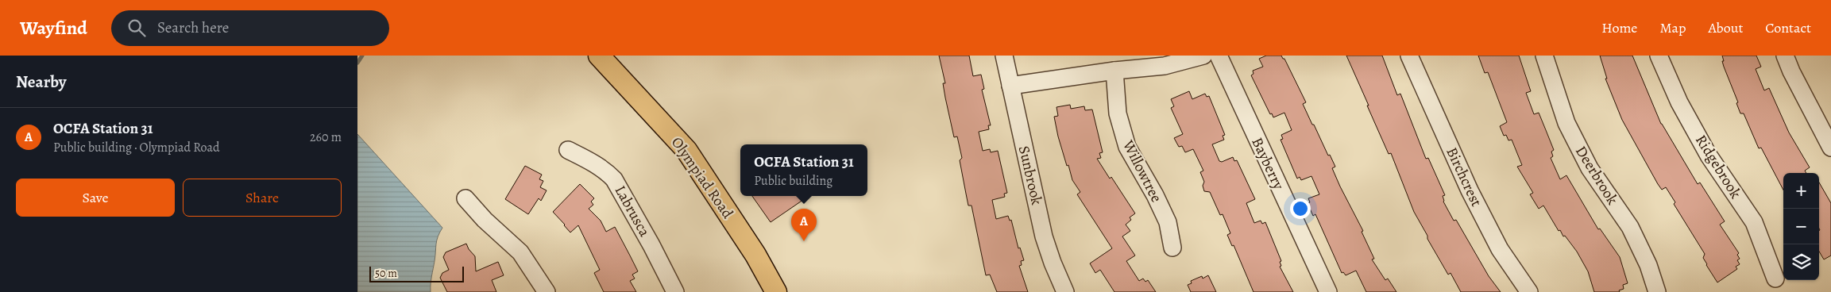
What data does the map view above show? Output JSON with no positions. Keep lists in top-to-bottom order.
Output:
{
  "streets": {
    "main road": ["Olympiad Road"],
    "street": [
      "Bayberry",
      "Ridgebrook",
      "Willowtree",
      "Sunbrook",
      "Deerbrook",
      "Birchcrest",
      "Labrusca"
    ]
  },
  "scale_bar": "50 m",
  "page": {
    "header": "Wayfind",
    "search": "Search here",
    "nav": [
      "Home",
      "Map",
      "About",
      "Contact"
    ],
    "heading": "Nearby",
    "list": [
      {
        "mark": "A",
        "name": "OCFA Station 31",
        "note": "Public building · Olympiad Road",
        "value": "260 m"
      }
    ],
    "popup": ["OCFA Station 31", "Public building"],
    "buttons": ["Save", "Share"],
    "map_buttons": ["+", "−"],
    "pins": "A",
    "scale": "50 m"
  }
}
